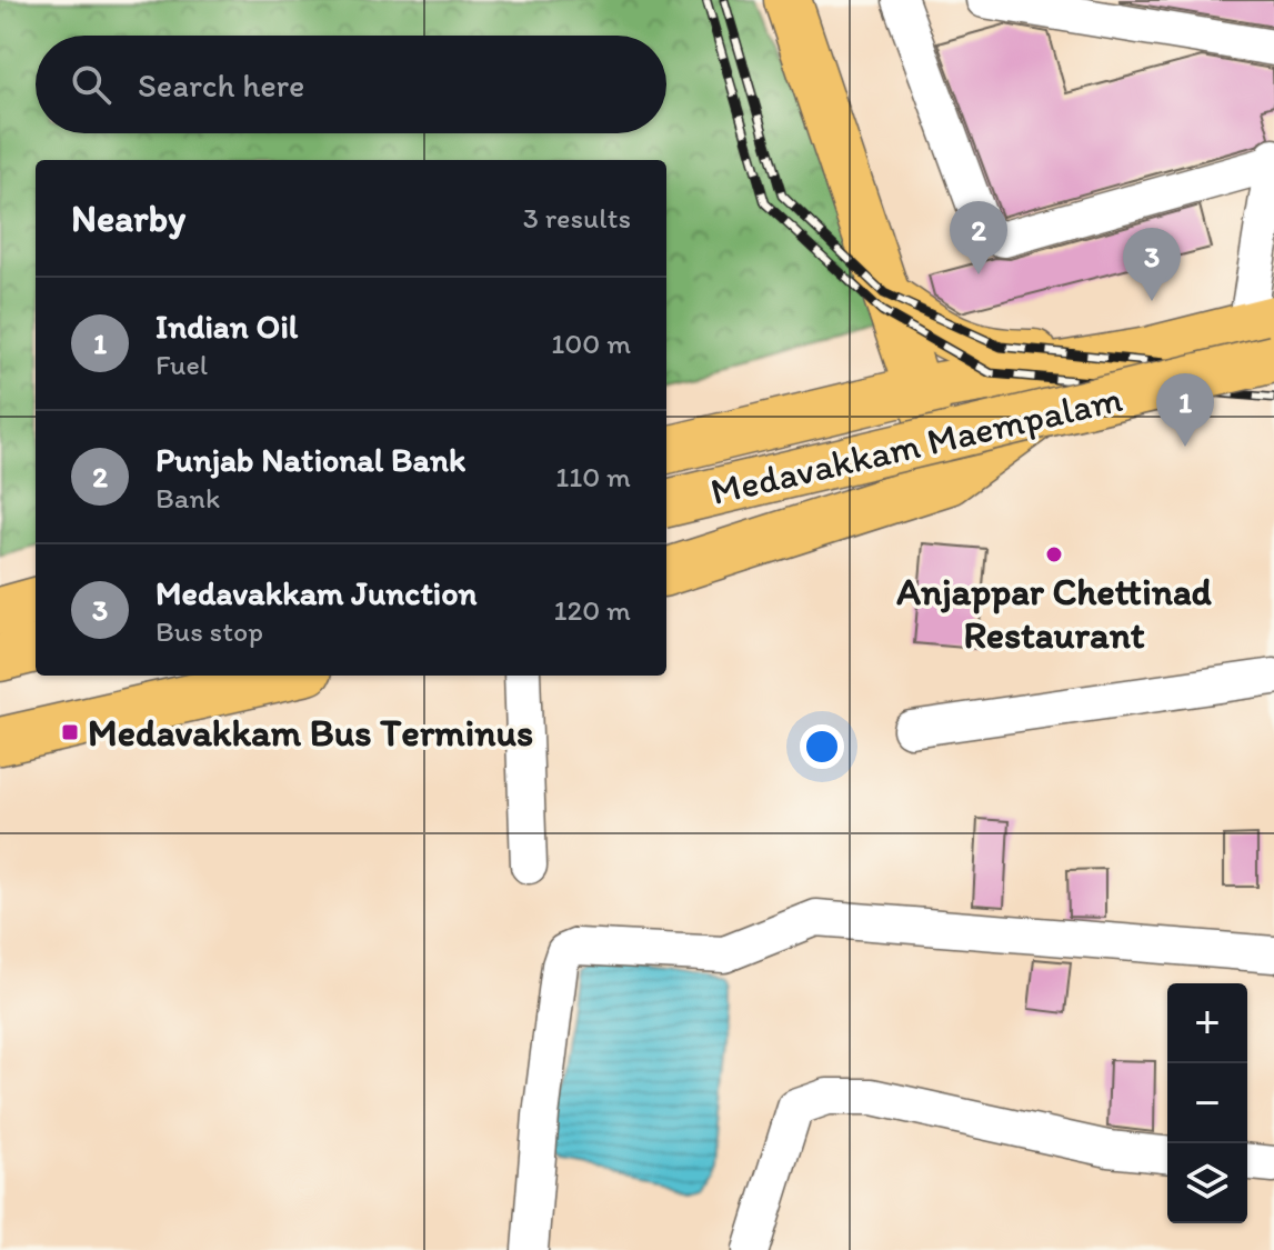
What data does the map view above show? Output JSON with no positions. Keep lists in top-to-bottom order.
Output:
{
  "streets": {
    "main road": ["Medavakkam Maempalam"]
  },
  "places": {
    "other": ["Anjappar Chettinad Restaurant"],
    "transit": ["Medavakkam Bus Terminus"]
  },
  "page": {
    "search": "Search here",
    "heading": ["Nearby", "3 results"],
    "pins": ["2", "3", "1"],
    "list": [
      {
        "mark": "1",
        "name": "Indian Oil",
        "note": "Fuel",
        "value": "100 m"
      },
      {
        "mark": "2",
        "name": "Punjab National Bank",
        "note": "Bank",
        "value": "110 m"
      },
      {
        "mark": "3",
        "name": "Medavakkam Junction",
        "note": "Bus stop",
        "value": "120 m"
      }
    ],
    "map_buttons": ["+", "−"]
  }
}
